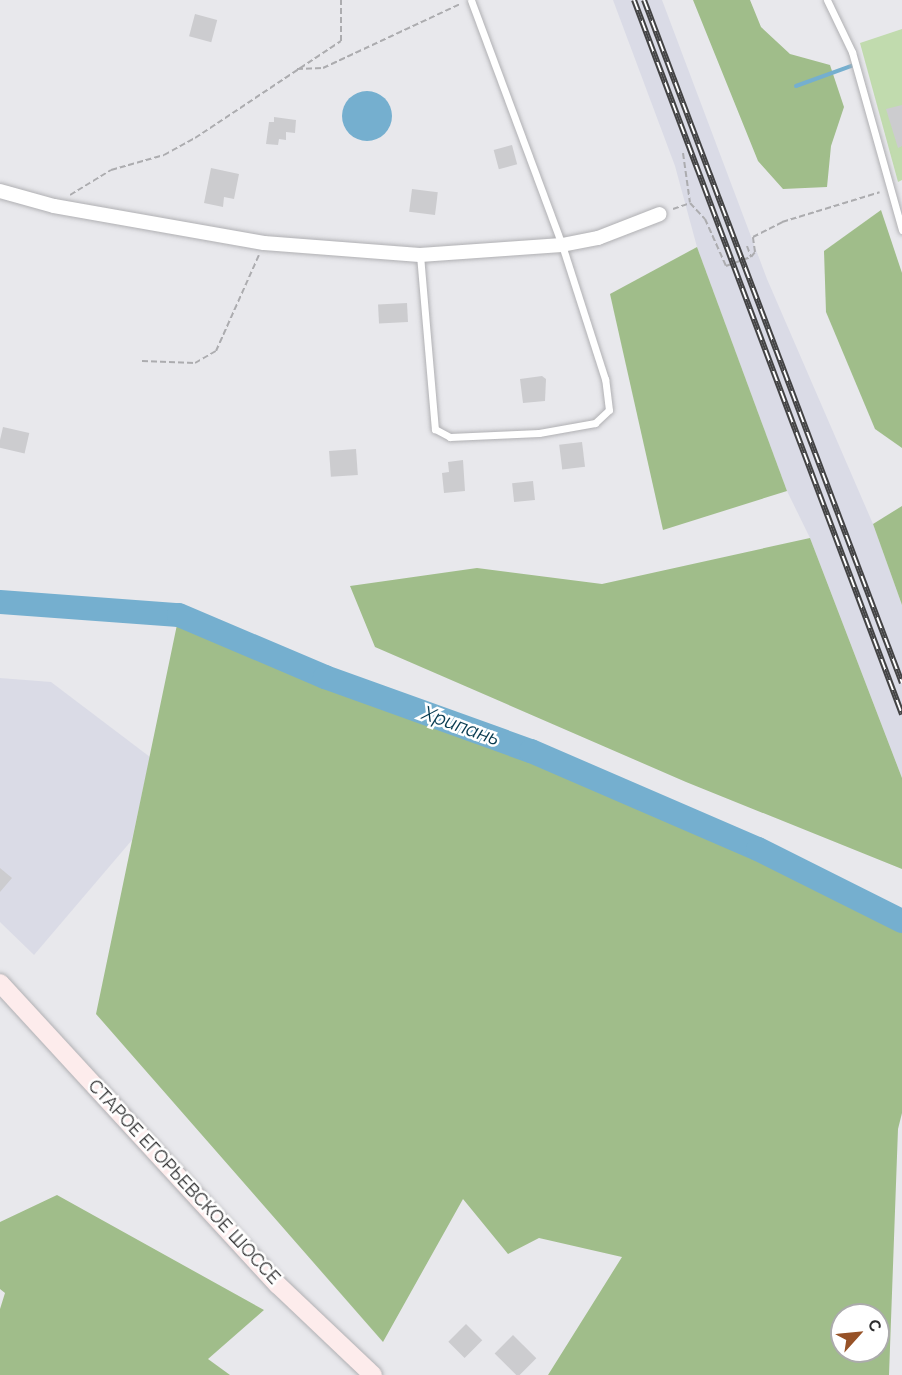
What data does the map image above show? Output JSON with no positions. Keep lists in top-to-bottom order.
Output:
{
  "streets": {
    "main road": ["СТАРОЕ ЕГОРЬЕВСКОЕ ШОССЕ"]
  },
  "water": ["Хрипань"],
  "north": "top right"
}
